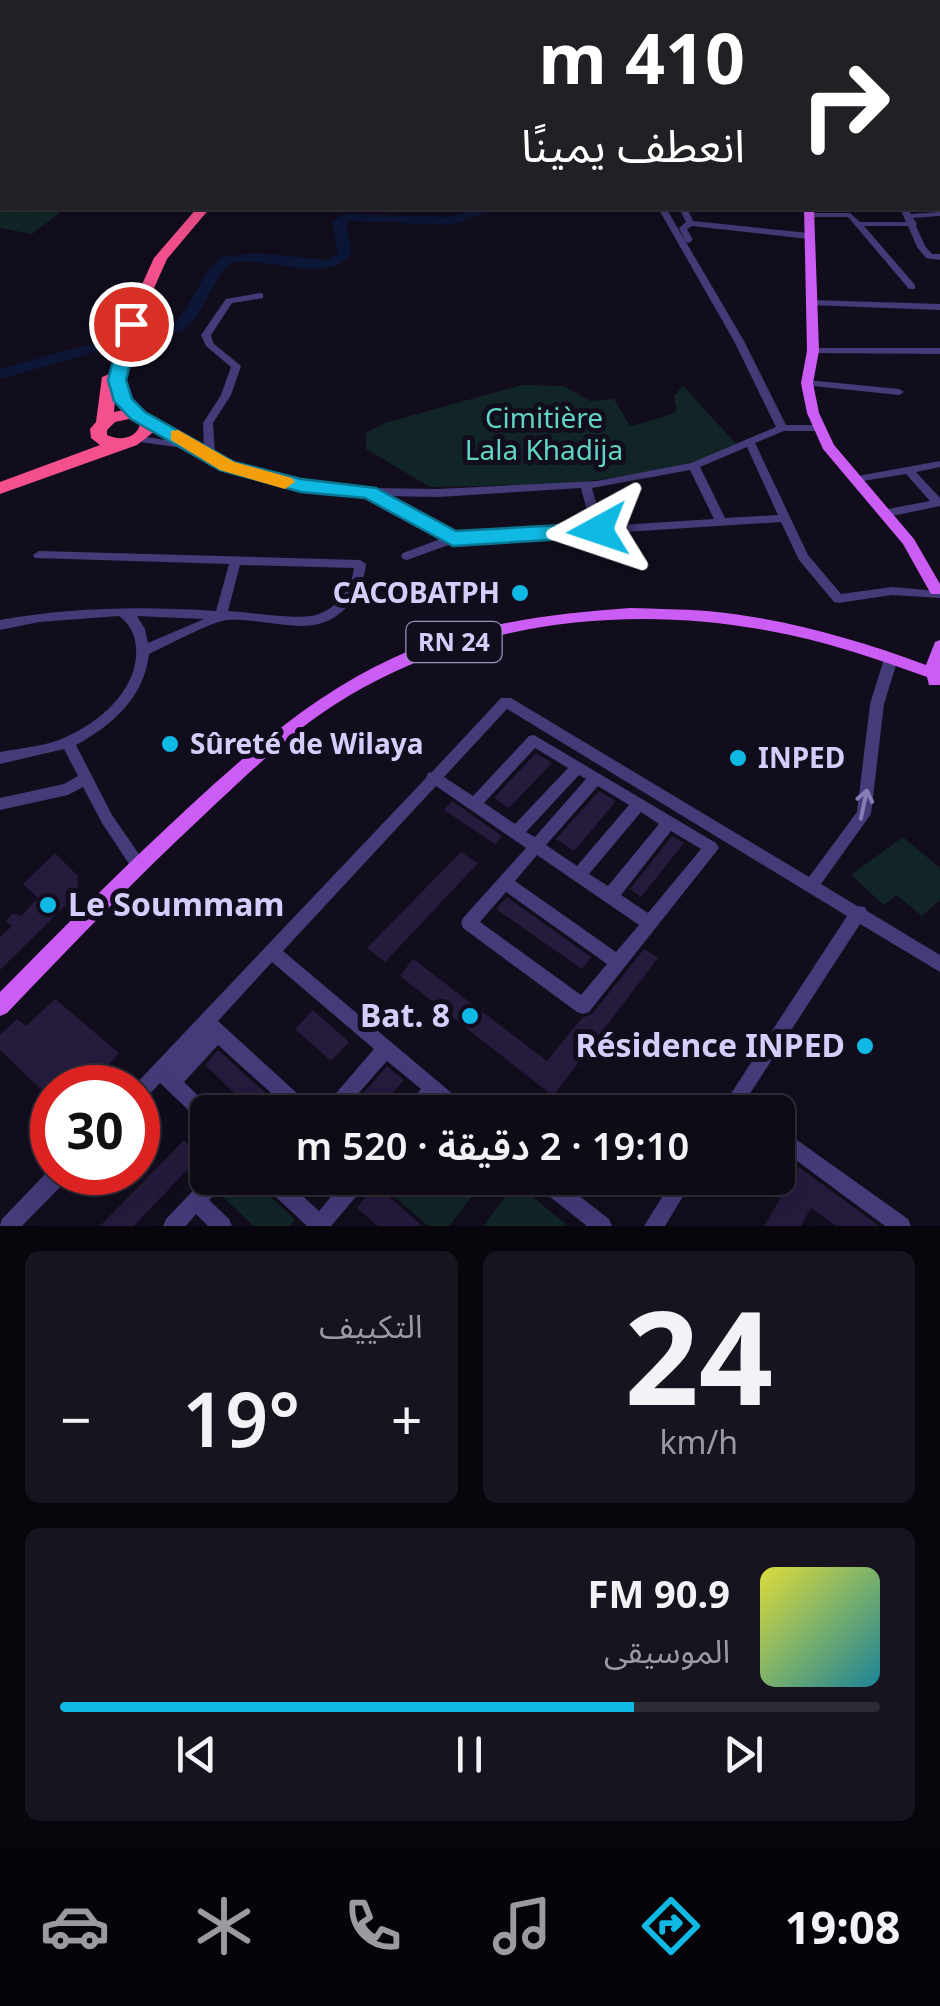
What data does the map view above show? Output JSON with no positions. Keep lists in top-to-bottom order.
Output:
{
  "streets": {
    "main road": ["RN 24"]
  },
  "parks": ["Cimitière Lala Khadija"],
  "places": [
    "CACOBATPH",
    "Sûreté de Wilaya",
    "INPED",
    "Le Soummam",
    "Bat. 8",
    "Résidence INPED"
  ],
  "page": {
    "turn": ["410 m", "انعطف يمينًا"],
    "limit": "30",
    "trip": "19:10 · 2 دقيقة · 520 m",
    "tile": [
      ["24", "km/h"],
      "التكييف"
    ],
    "heat": ["−", "19°", "+"],
    "song": ["90.9 FM", "الموسيقى"],
    "tabs": "19:08"
  }
}
